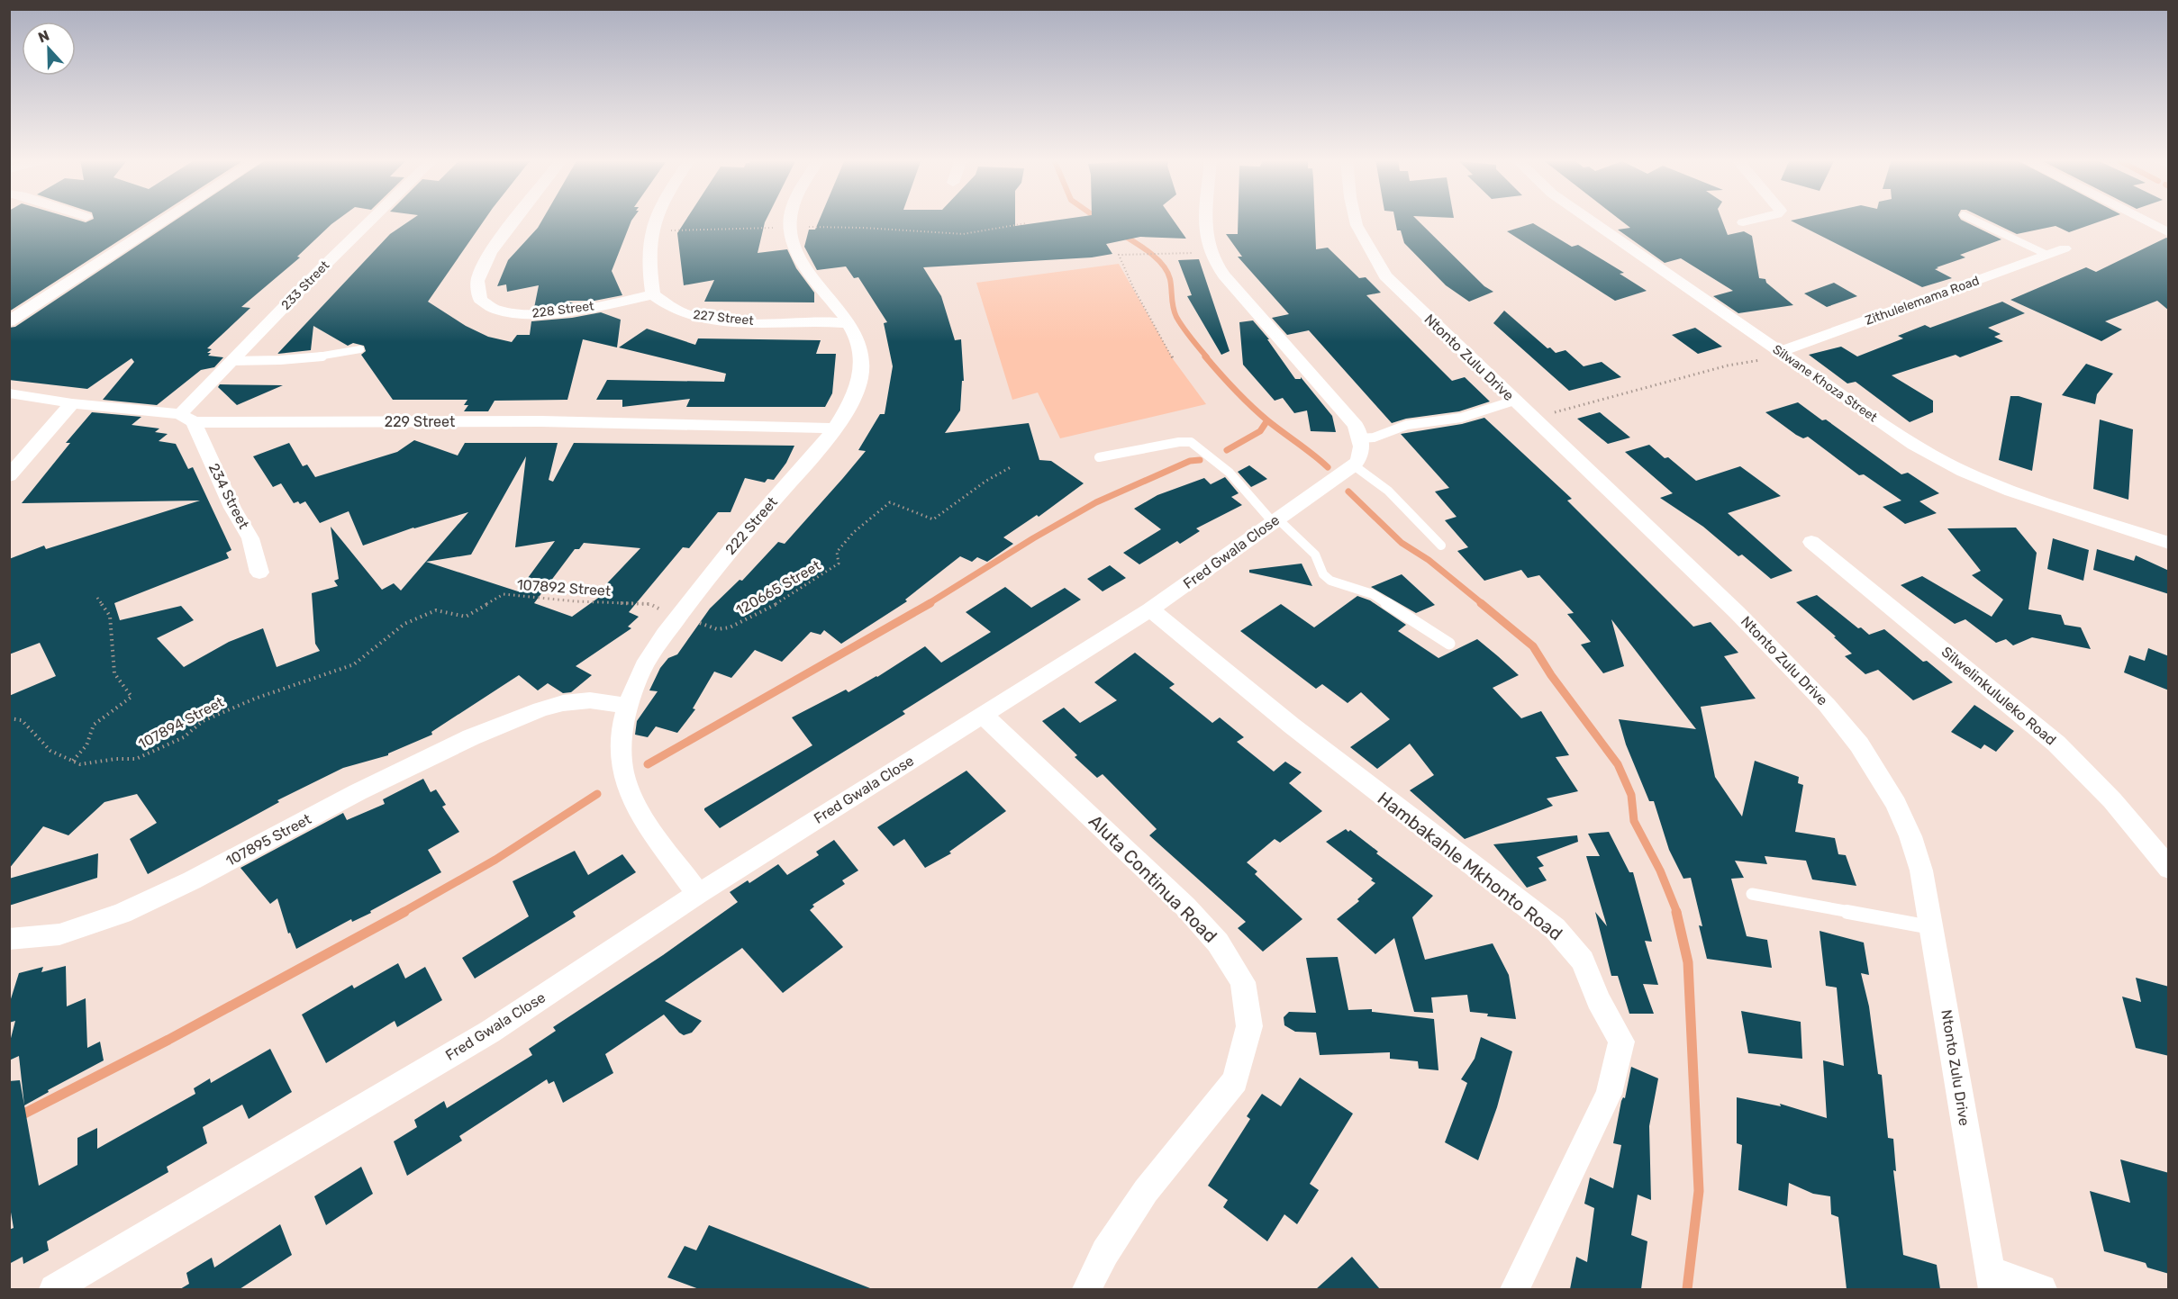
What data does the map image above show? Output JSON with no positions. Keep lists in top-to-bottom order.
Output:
{
  "streets": {
    "street": [
      "233 Street",
      "Zithulelemama Road",
      "228 Street",
      "227 Street",
      "Ntonto Zulu Drive",
      "Silwane Khoza Street",
      "229 Street",
      "234 Street",
      "222 Street",
      "Fred Gwala Close",
      "Silwelinkululeko Road",
      "107895 Street",
      "Hambakahle Mkhonto Road",
      "Aluta Continua Road"
    ],
    "path": ["107892 Street", "120665 Street", "107894 Street"]
  },
  "crossings": [
    ["233 Street", "229 Street"],
    ["233 Street", "234 Street"],
    ["Zithulelemama Road", "Silwane Khoza Street"],
    ["228 Street", "227 Street"],
    ["227 Street", "222 Street"],
    ["229 Street", "234 Street"],
    ["229 Street", "222 Street"],
    ["222 Street", "Fred Gwala Close"],
    ["222 Street", "107892 Street"],
    ["222 Street", "120665 Street"],
    ["222 Street", "107895 Street"],
    ["Fred Gwala Close", "Hambakahle Mkhonto Road"],
    ["Fred Gwala Close", "Aluta Continua Road"],
    ["107892 Street", "120665 Street"],
    ["107892 Street", "107894 Street"]
  ],
  "north": "top"
}
